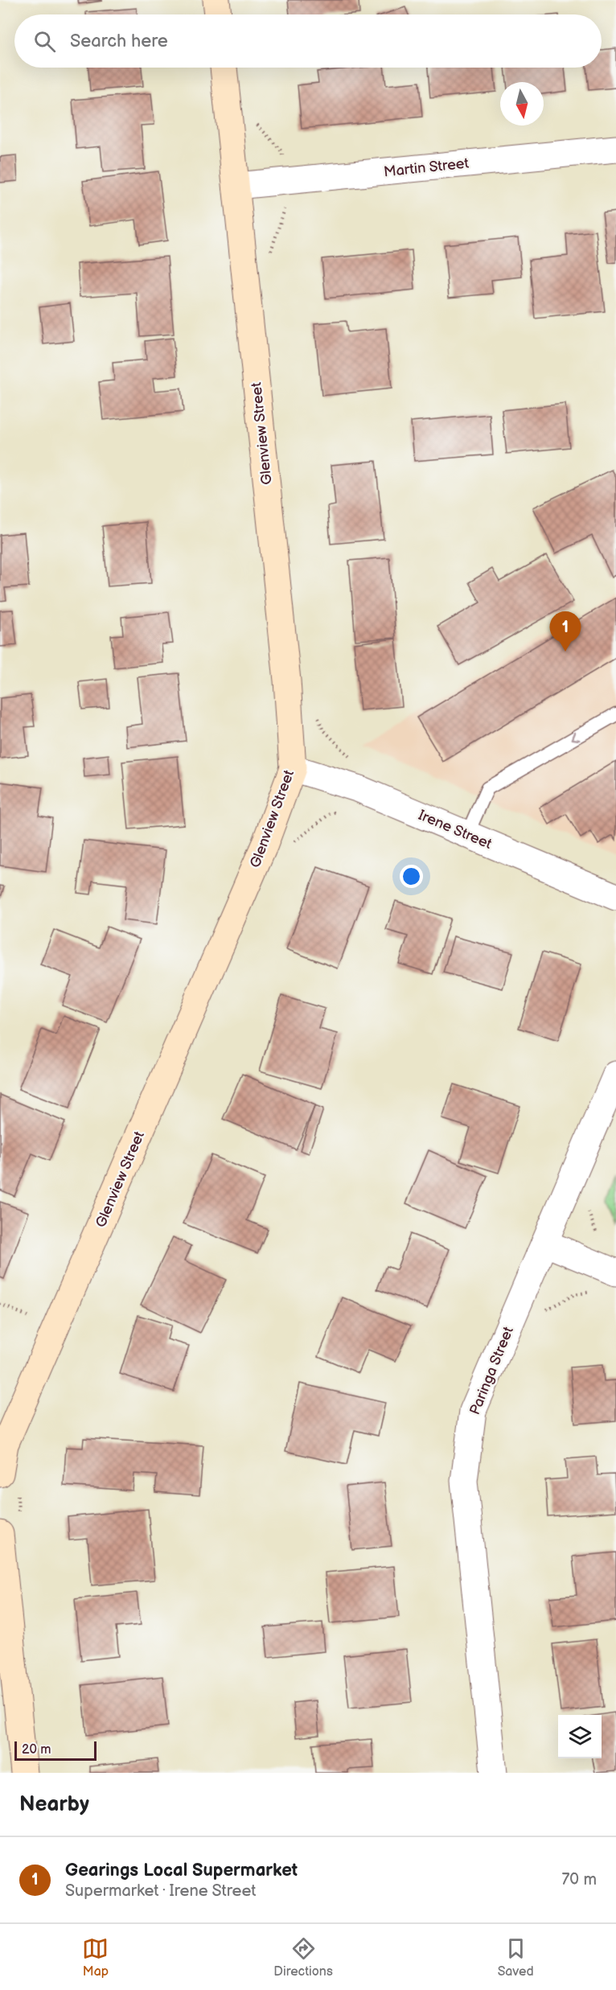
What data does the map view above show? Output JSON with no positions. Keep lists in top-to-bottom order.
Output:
{
  "streets": {
    "street": [
      "Martin Street",
      "Glenview Street",
      "Irene Street",
      "Paringa Street"
    ]
  },
  "crossings": [
    ["Martin Street", "Glenview Street"],
    ["Glenview Street", "Irene Street"]
  ],
  "scale_bar": "20 m",
  "north": "bottom",
  "page": {
    "search": "Search here",
    "pins": "1",
    "scale": "20 m",
    "heading": "Nearby",
    "list": [
      {
        "mark": "1",
        "name": "Gearings Local Supermarket",
        "note": "Supermarket · Irene Street",
        "value": "70 m"
      }
    ],
    "nav": ["Map", "Directions", "Saved"]
  }
}
